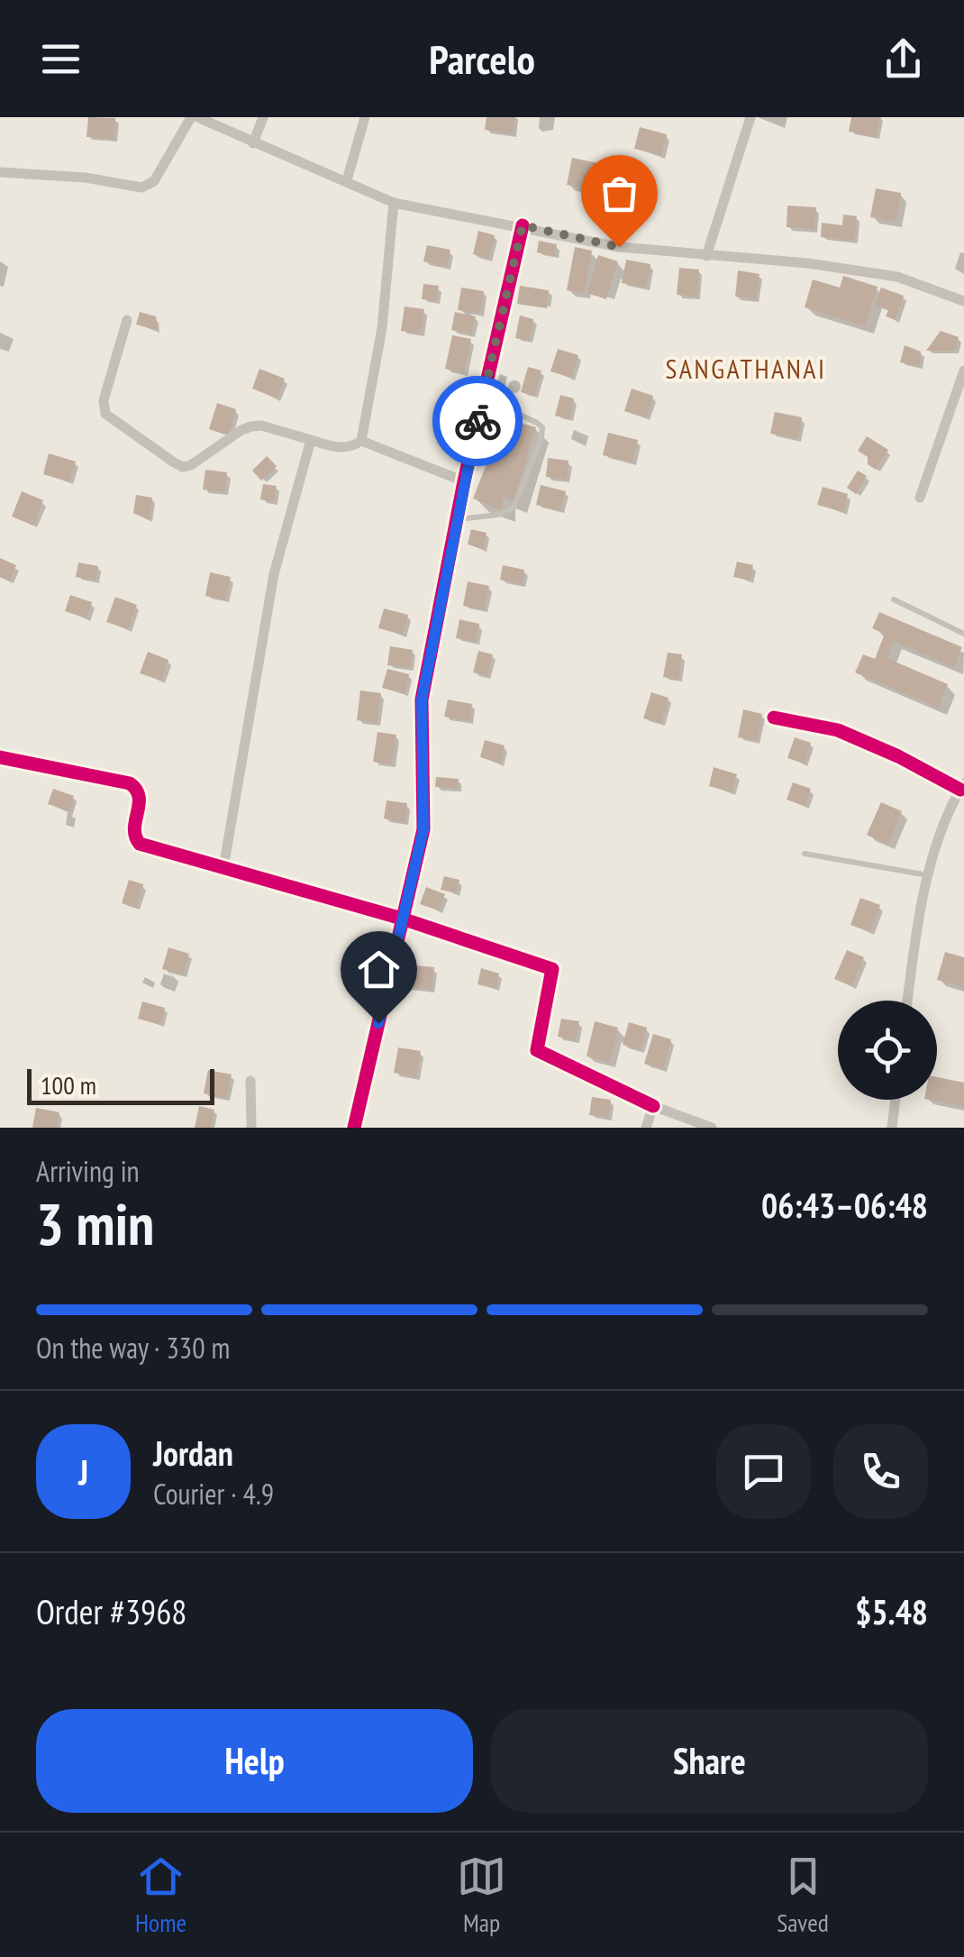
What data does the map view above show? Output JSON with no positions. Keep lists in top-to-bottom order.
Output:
{
  "districts": ["SANGATHANAI"],
  "scale_bar": "100 m",
  "page": {
    "header": "Parcelo",
    "scale": "100 m",
    "heading": ["3 min", "Arriving in", "06:43–06:48"],
    "panel": [
      "Jordan",
      "Courier · 4.9",
      "Order #3968",
      "$5.48"
    ],
    "bar": "On the way · 330 m",
    "round": "J",
    "buttons": ["Help", "Share"],
    "tabs": ["Home", "Map", "Saved"]
  }
}
